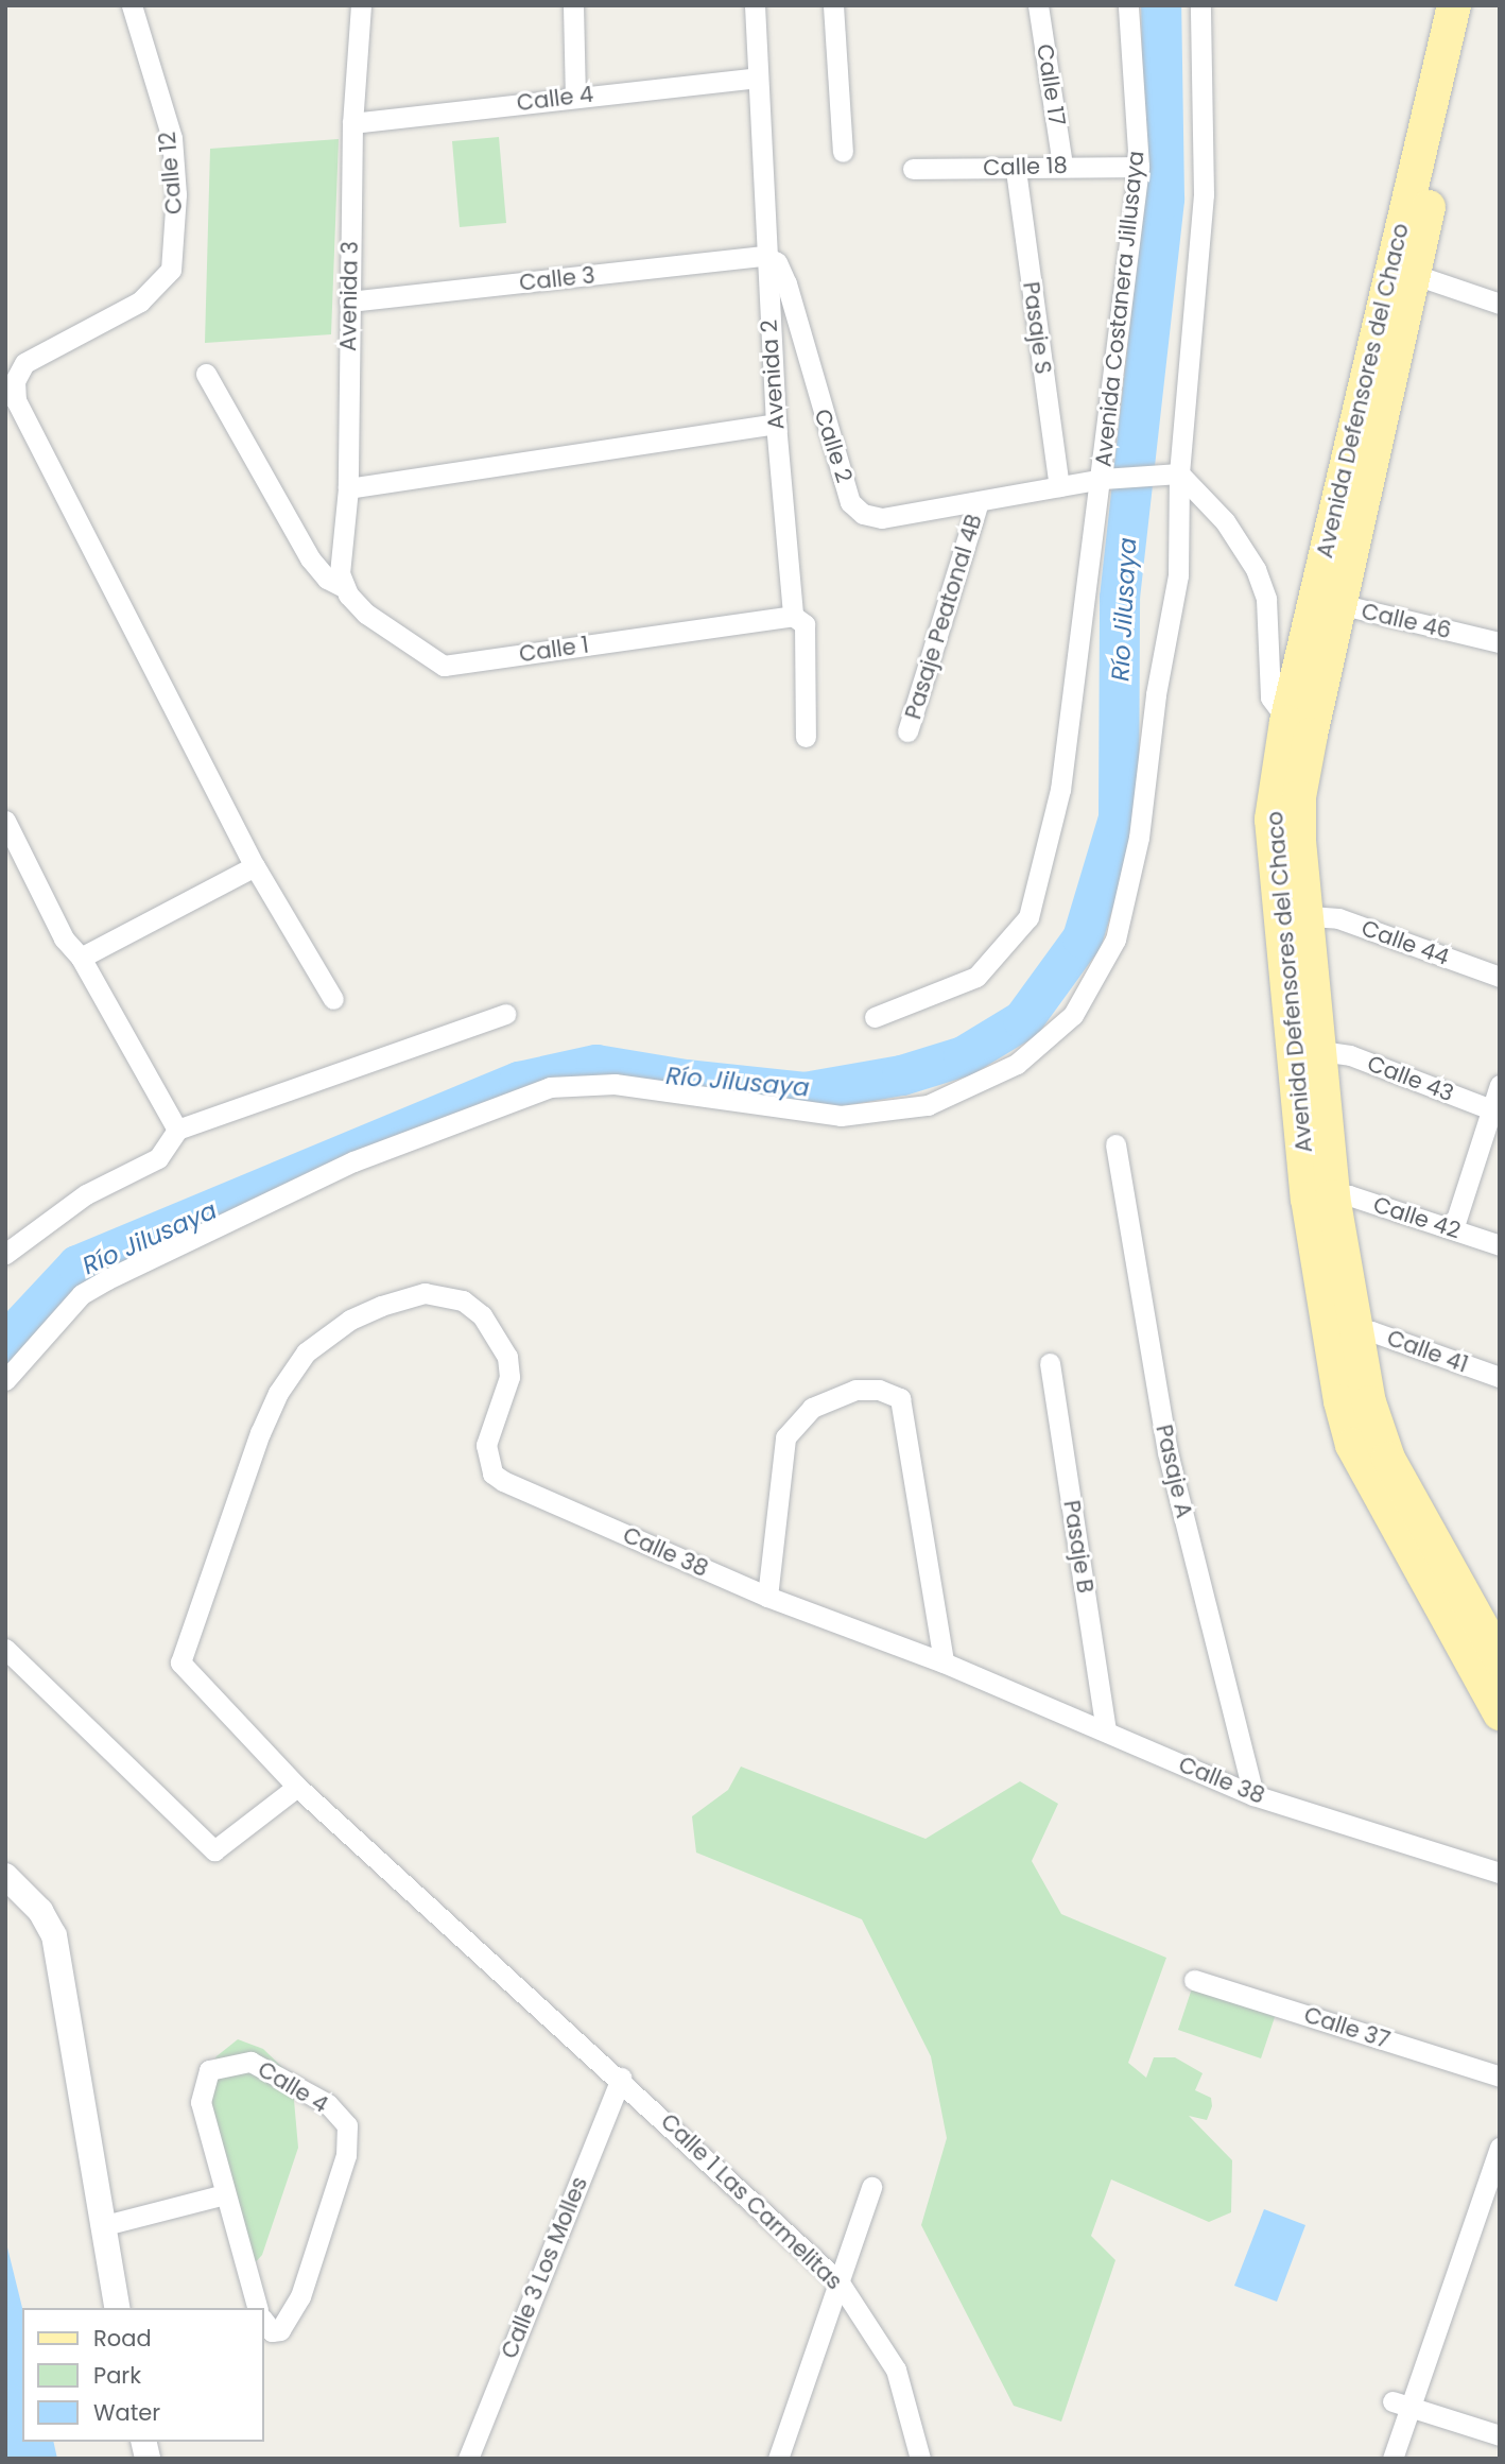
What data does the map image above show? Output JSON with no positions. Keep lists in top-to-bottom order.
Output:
{
  "streets": {
    "main road": ["Avenida Defensores del Chaco"],
    "street": [
      "Calle 17",
      "Calle 4",
      "Calle 18",
      "Calle 12",
      "Calle 3",
      "Avenida 3",
      "Avenida Costanera Jillusaya",
      "Pasaje S",
      "Avenida 2",
      "Calle 2",
      "Pasaje Peatonal 4B",
      "Calle 46",
      "Calle 1",
      "Calle 44",
      "Calle 43",
      "Calle 42",
      "Calle 41",
      "Pasaje A",
      "Pasaje B",
      "Calle 38",
      "Calle 37",
      "Calle 1 Las Carmelitas",
      "Calle 3 Los Molles"
    ]
  },
  "crossings": [
    ["Calle 17", "Calle 18"],
    ["Calle 4", "Avenida 3"],
    ["Calle 4", "Avenida 2"],
    ["Calle 18", "Avenida Costanera Jillusaya"],
    ["Calle 18", "Pasaje S"],
    ["Calle 3", "Avenida 3"],
    ["Calle 3", "Avenida 2"],
    ["Calle 3", "Calle 2"],
    ["Avenida 3", "Calle 1"],
    ["Avenida Costanera Jillusaya", "Calle 2"],
    ["Pasaje S", "Calle 2"],
    ["Avenida 2", "Calle 2"],
    ["Avenida 2", "Calle 1"],
    ["Avenida Defensores del Chaco", "Calle 46"],
    ["Avenida Defensores del Chaco", "Calle 44"],
    ["Avenida Defensores del Chaco", "Calle 43"],
    ["Avenida Defensores del Chaco", "Calle 42"],
    ["Avenida Defensores del Chaco", "Calle 41"],
    ["Calle 2", "Pasaje Peatonal 4B"],
    ["Pasaje A", "Calle 38"],
    ["Pasaje B", "Calle 38"],
    ["Calle 38", "Calle 1 Las Carmelitas"],
    ["Calle 1 Las Carmelitas", "Calle 3 Los Molles"]
  ],
  "water": ["Río Jilusaya"],
  "legend": ["Road", "Park", "Water"]
}
